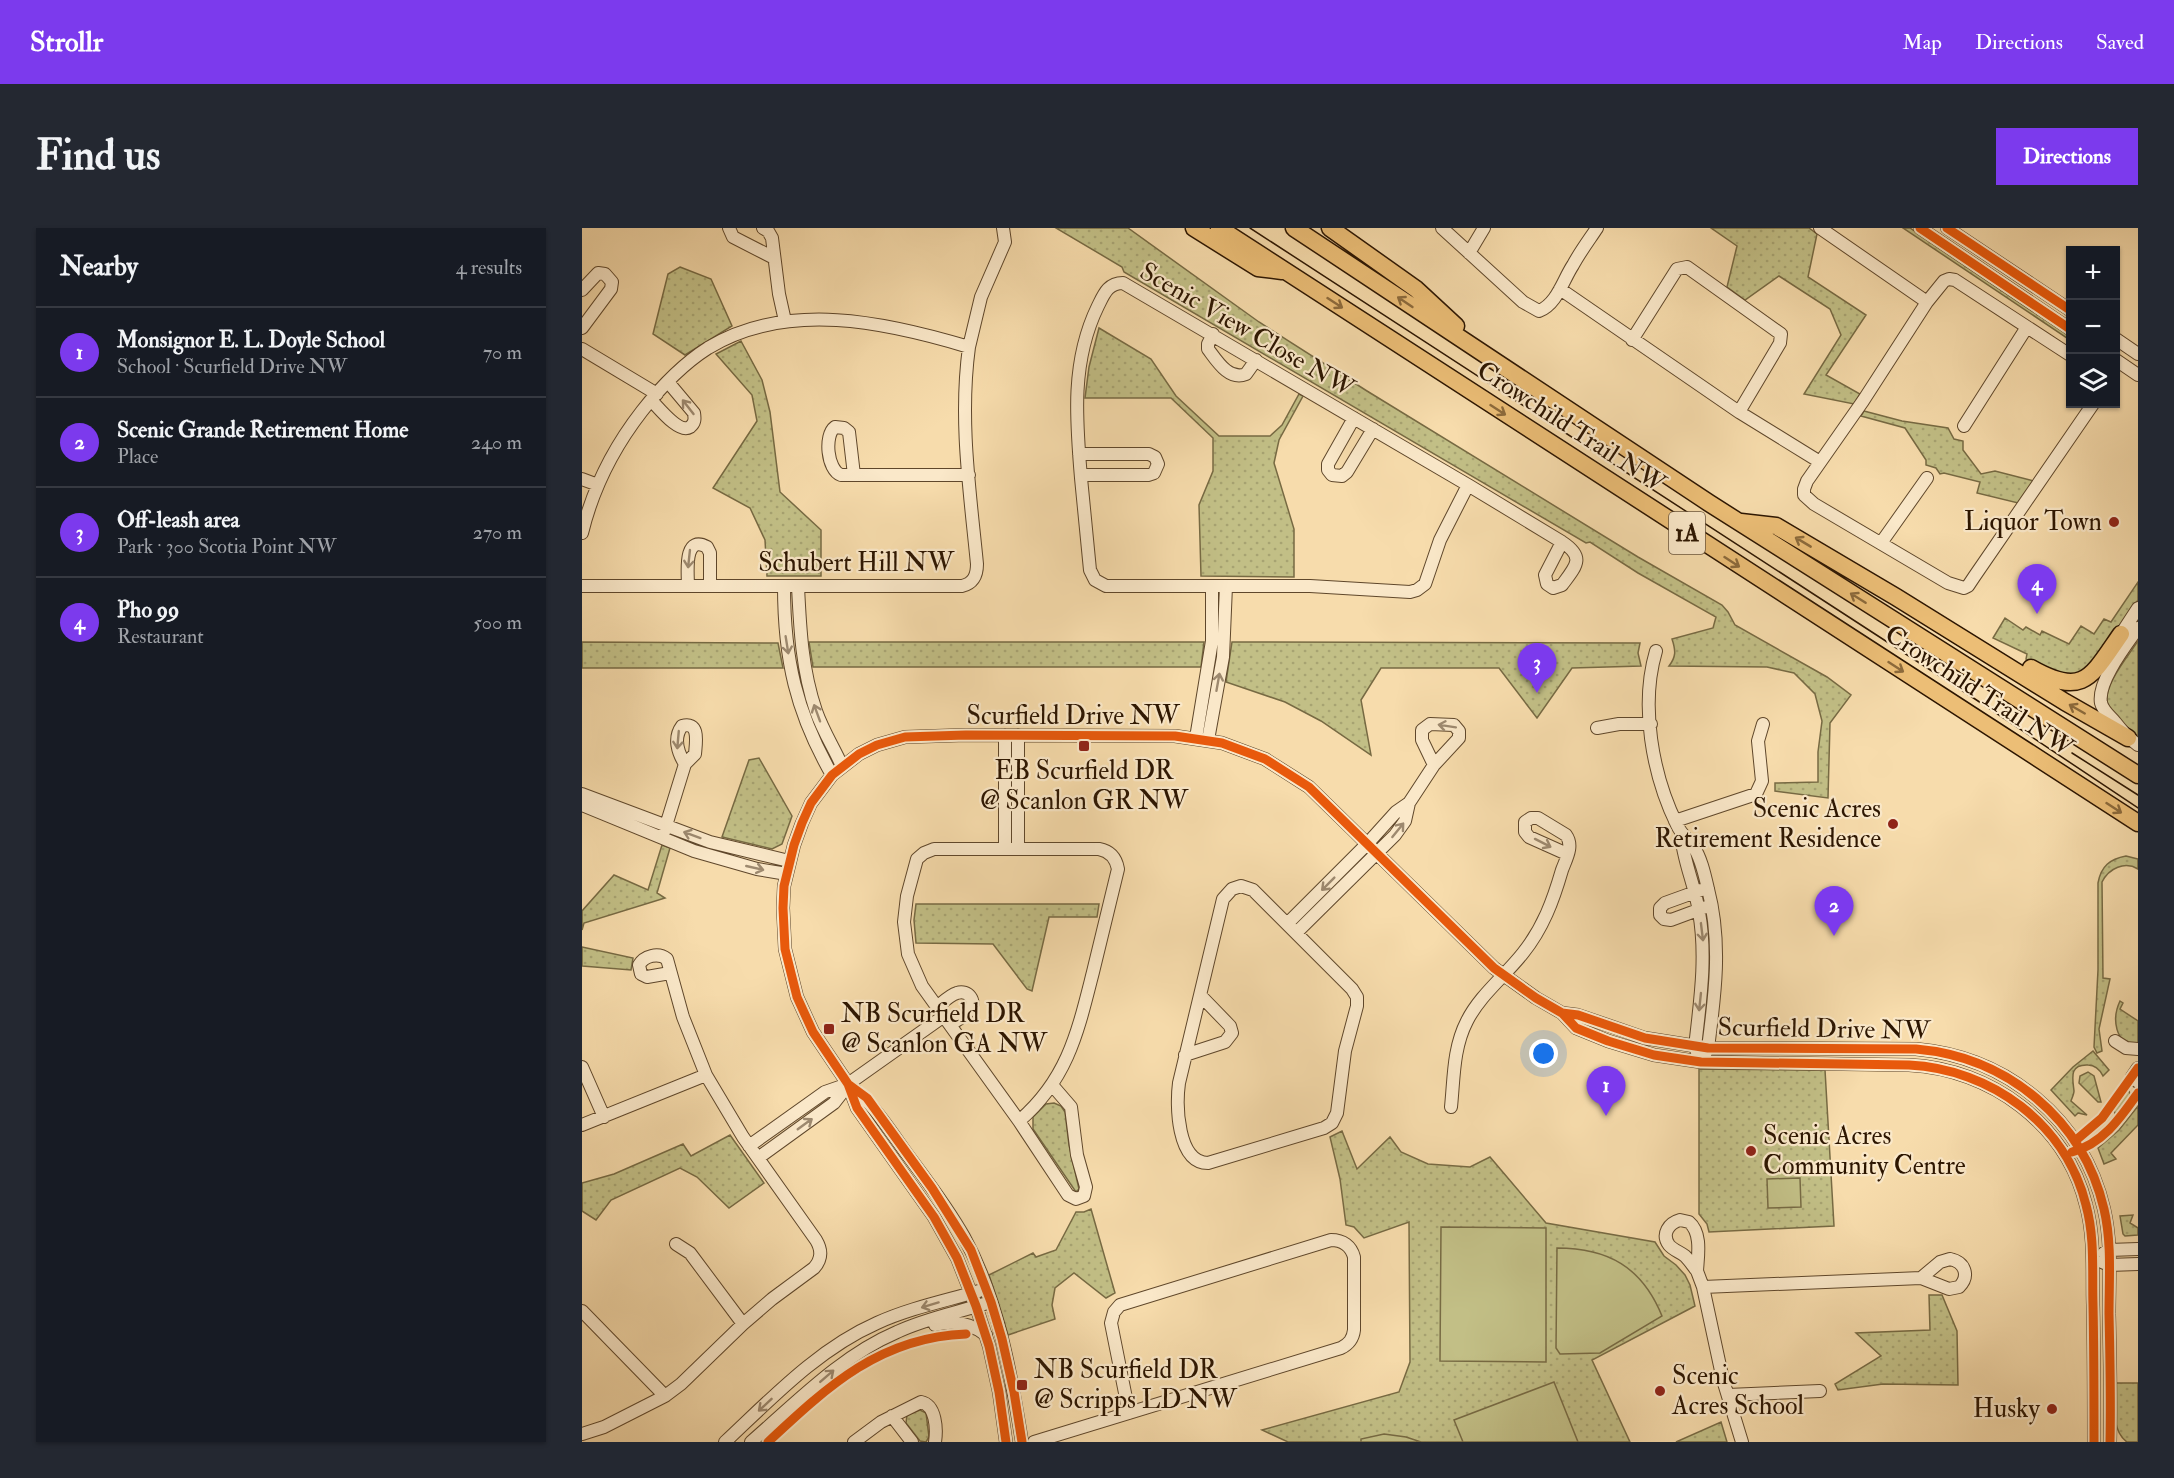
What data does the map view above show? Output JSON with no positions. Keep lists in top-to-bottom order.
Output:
{
  "streets": {
    "highway": ["Crowchild Trail NW", "1A"],
    "street": ["Scenic View Close NW", "Schubert Hill NW", "Scurfield Drive NW"]
  },
  "places": {
    "other": [
      "Liquor Town",
      "Scenic Acres Retirement Residence",
      "Scenic Acres Community Centre",
      "Scenic Acres School",
      "Husky"
    ],
    "transit": ["EB Scurfield DR @ Scanlon GR NW", "NB Scurfield DR @ Scanlon GA NW", "NB Scurfield DR @ Scripps LD NW"]
  },
  "page": {
    "header": "Strollr",
    "nav": ["Map", "Directions", "Saved"],
    "buttons": "Directions",
    "title": "Find us",
    "heading": ["Nearby", "4 results"],
    "map_buttons": ["+", "−"],
    "list": [
      {
        "mark": "1",
        "name": "Monsignor E. L. Doyle School",
        "note": "School · Scurfield Drive NW",
        "value": "70 m"
      },
      {
        "mark": "2",
        "name": "Scenic Grande Retirement Home",
        "note": "Place",
        "value": "240 m"
      },
      {
        "mark": "3",
        "name": "Off-leash area",
        "note": "Park · 300 Scotia Point NW",
        "value": "270 m"
      },
      {
        "mark": "4",
        "name": "Pho 99",
        "note": "Restaurant",
        "value": "500 m"
      }
    ],
    "pins": [
      "4",
      "3",
      "2",
      "1"
    ]
  }
}
